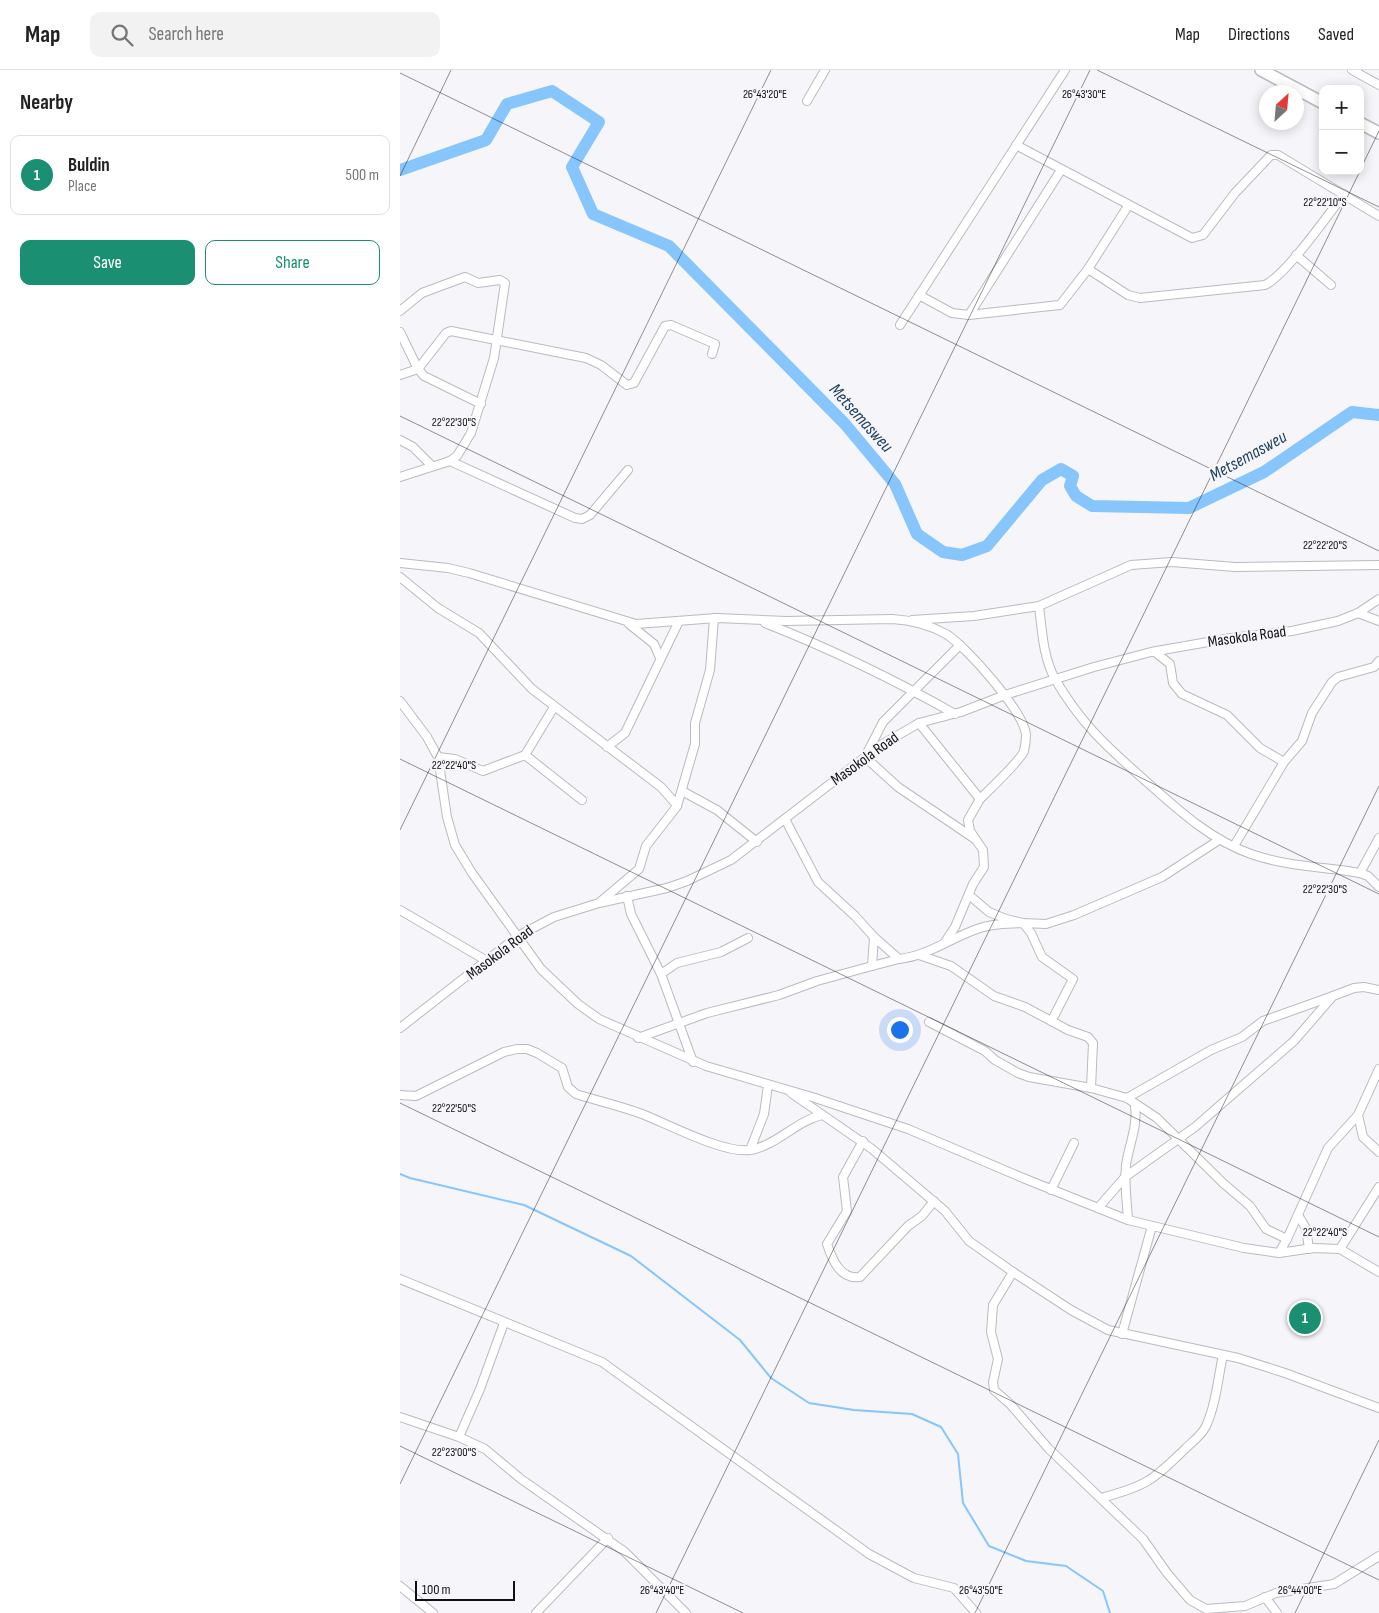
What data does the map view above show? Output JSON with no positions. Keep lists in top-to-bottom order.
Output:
{
  "streets": {
    "street": ["Masokola Road"]
  },
  "water": ["Metsemasweu"],
  "scale_bar": "100 m",
  "north": "top right",
  "page": {
    "header": "Map",
    "search": "Search here",
    "nav": ["Map", "Directions", "Saved"],
    "heading": "Nearby",
    "map_buttons": ["+", "−"],
    "list": [
      {
        "mark": "1",
        "name": "Buldin",
        "note": "Place",
        "value": "500 m"
      }
    ],
    "buttons": ["Save", "Share"],
    "pins": "1",
    "scale": "100 m"
  },
  "coordinates": [
    "26°43'20\"E",
    "26°43'30\"E",
    "22°22'10\"S",
    "22°22'30\"S",
    "22°22'20\"S",
    "22°22'40\"S",
    "22°22'50\"S",
    "22°23'00\"S",
    "26°43'40\"E",
    "26°43'50\"E",
    "26°44'00\"E"
  ]
}
